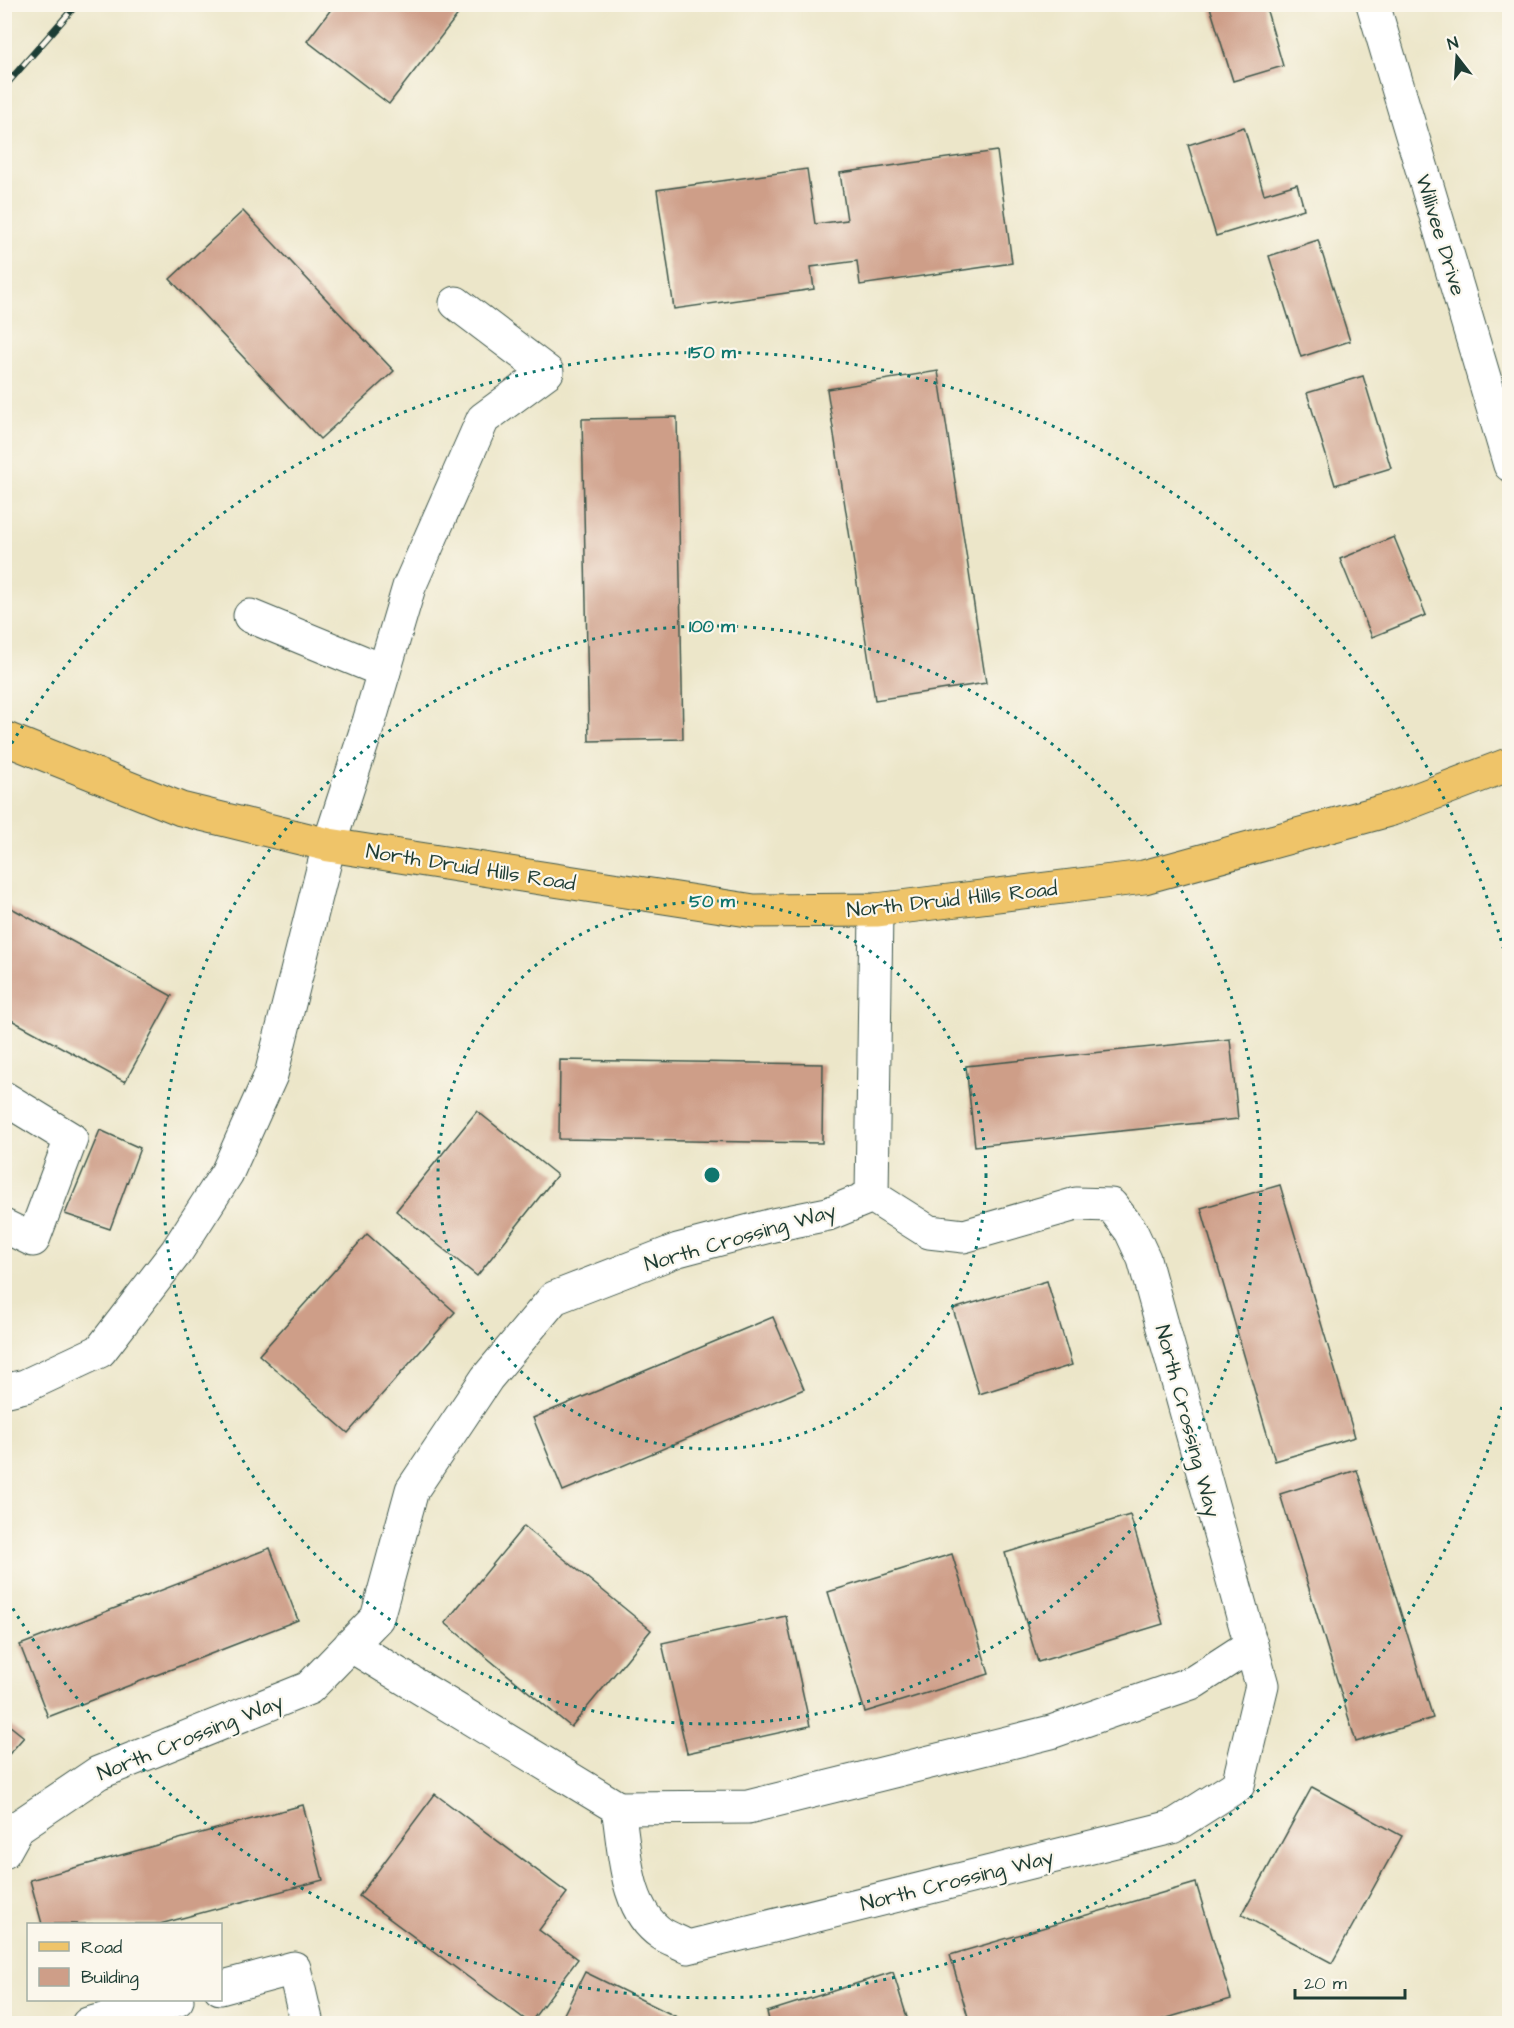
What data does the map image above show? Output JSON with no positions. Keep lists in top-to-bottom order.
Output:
{
  "streets": {
    "main road": ["North Druid Hills Road"],
    "street": ["Willivee Drive", "North Crossing Way"]
  },
  "legend": ["Road", "Building"],
  "scale_bar": "20 m",
  "north": "top",
  "rings": ["150 m", "100 m", "50 m"]
}
